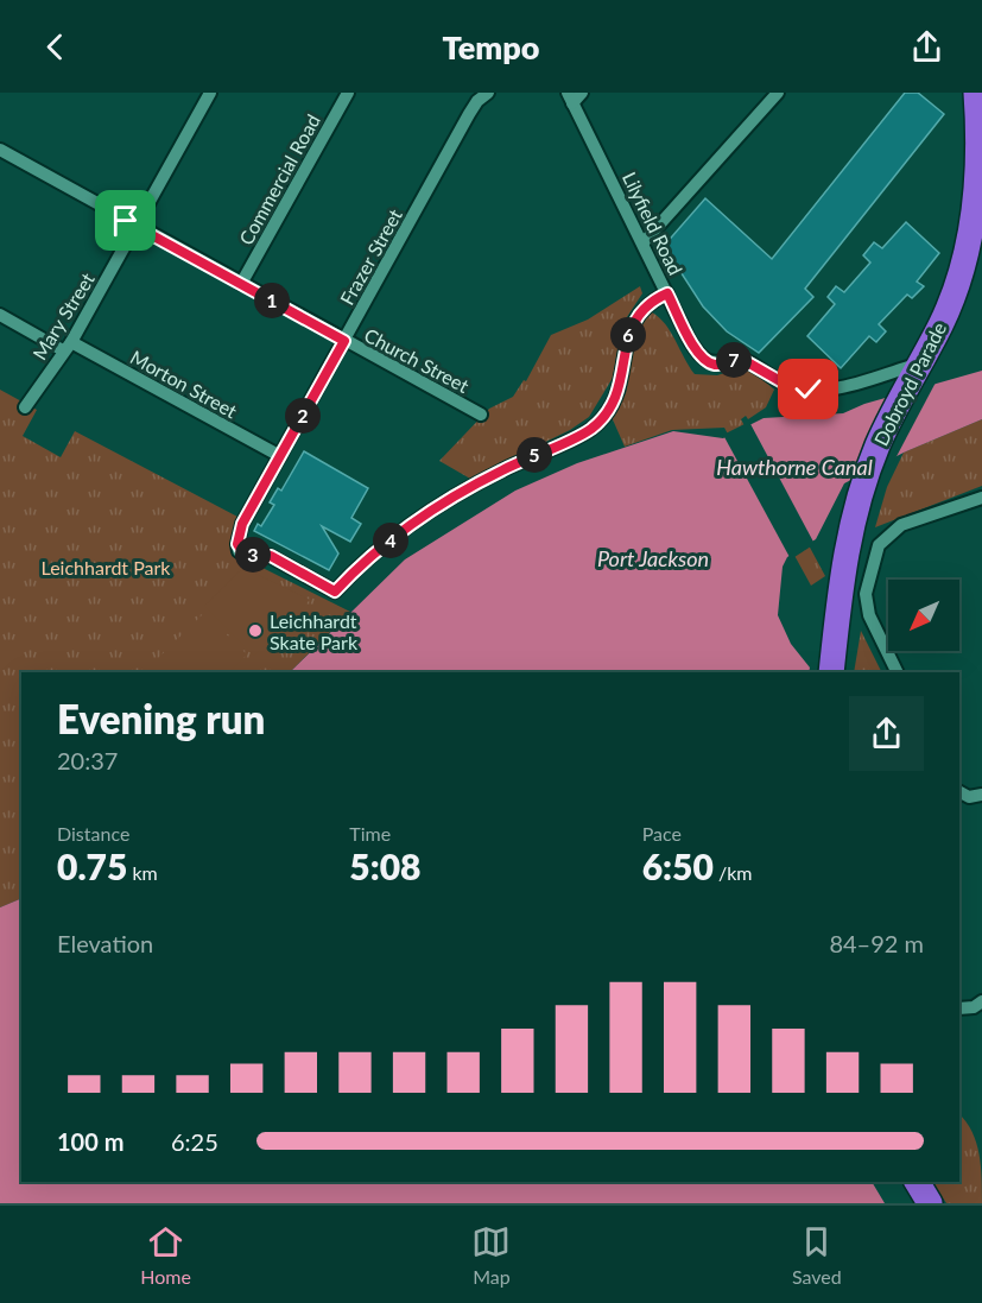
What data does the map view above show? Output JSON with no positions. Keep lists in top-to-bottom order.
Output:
{
  "streets": {
    "highway": ["Dobroyd Parade"],
    "street": [
      "Commercial Road",
      "Lilyfield Road",
      "Frazer Street",
      "Mary Street",
      "Church Street",
      "Morton Street"
    ]
  },
  "crossings": [
    ["Commercial Road", "Church Street"],
    ["Lilyfield Road", "Frazer Street"],
    ["Lilyfield Road", "Dobroyd Parade"],
    ["Frazer Street", "Church Street"],
    ["Frazer Street", "Morton Street"],
    ["Mary Street", "Church Street"],
    ["Mary Street", "Morton Street"]
  ],
  "water": ["Hawthorne Canal", "Port Jackson"],
  "parks": ["Leichhardt Park"],
  "places": ["Leichhardt Skate Park"],
  "north": "bottom left",
  "page": {
    "header": "Tempo",
    "pins": [
      "1",
      "6",
      "7",
      "2",
      "5",
      "4",
      "3"
    ],
    "heading": ["Evening run", "20:37"],
    "stats": [
      ["Distance", "0.75 km"],
      ["Time", "5:08"],
      ["Pace", "6:50 /km"]
    ],
    "chart": ["Elevation", "84–92 m"],
    "list": [
      {
        "name": "100 m",
        "note": "6:25"
      }
    ],
    "tabs": ["Home", "Map", "Saved"]
  }
}
